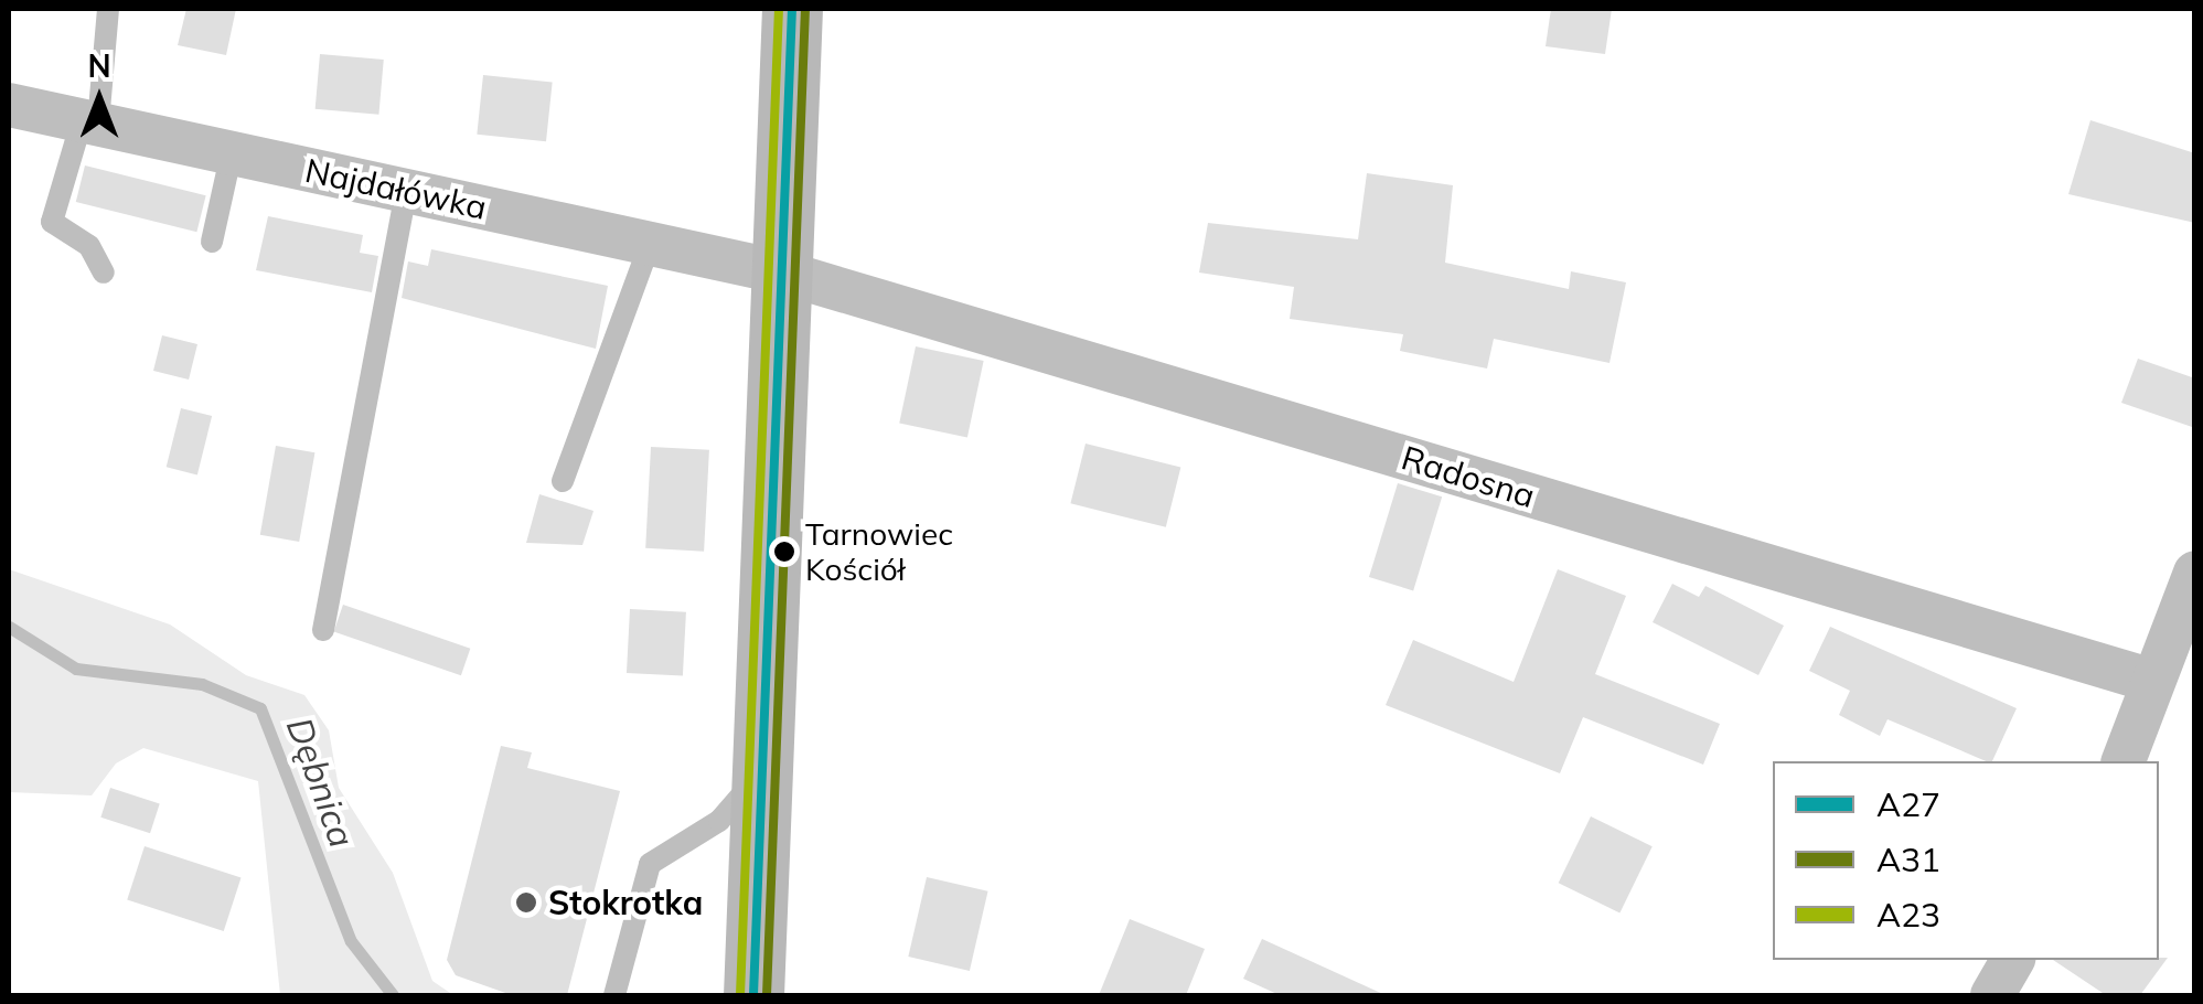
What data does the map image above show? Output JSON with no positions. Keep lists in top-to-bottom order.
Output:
{
  "streets": {
    "street": ["Najdałówka", "Radosna"]
  },
  "crossings": [
    ["Najdałówka", "Radosna"]
  ],
  "water": ["Dębnica"],
  "places": ["Tarnowiec Kościół", "Stokrotka"],
  "lines": ["transit line A27", "transit line A31", "transit line A23"],
  "legend": ["A27", "A31", "A23"],
  "north": "top"
}
